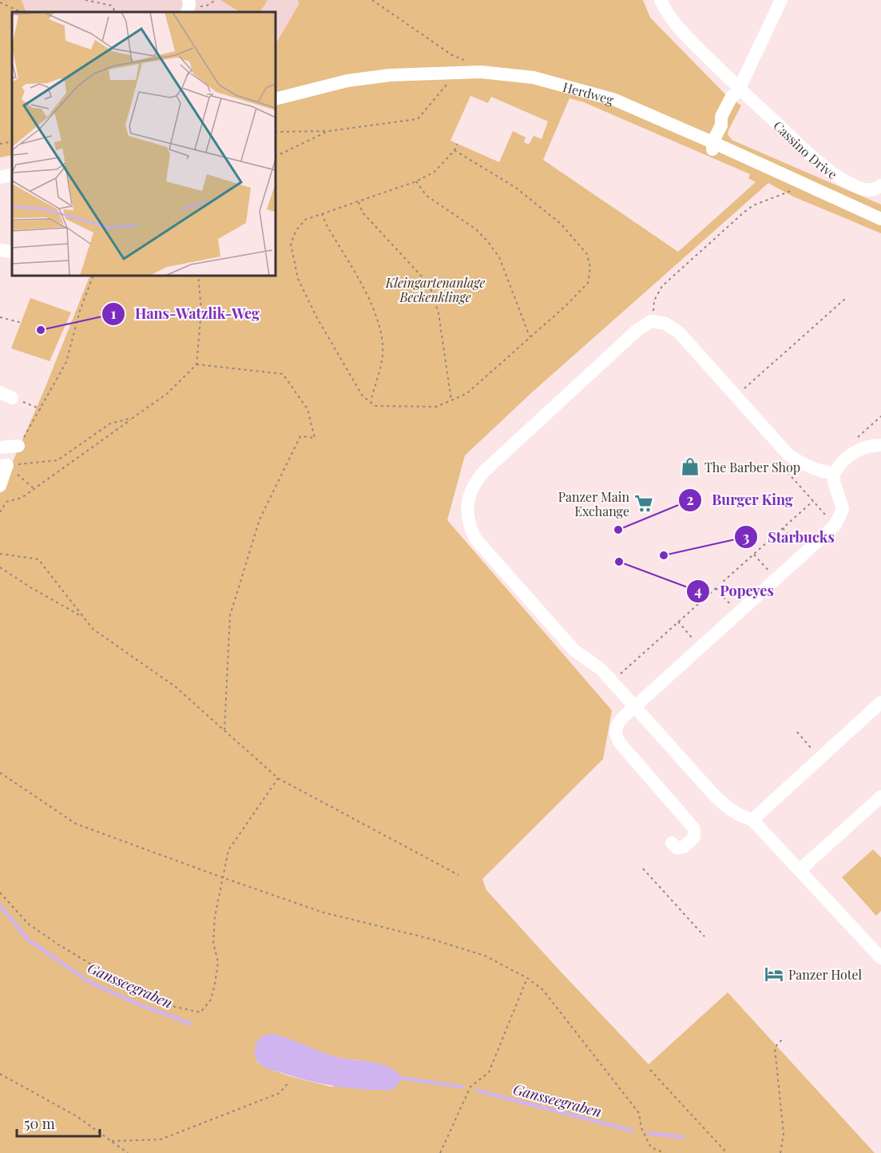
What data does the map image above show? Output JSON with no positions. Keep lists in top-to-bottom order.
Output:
{
  "streets": {
    "street": ["Herdweg", "Cassino Drive"]
  },
  "water": ["Gansseegraben"],
  "parks": ["Kleingartenanlage Beckenklinge"],
  "places": {
    "other": [
      "Hans-Watzlik-Weg",
      "Burger King",
      "Starbucks",
      "Popeyes"
    ],
    "shop": ["The Barber Shop"],
    "supermarket": ["Panzer Main Exchange"],
    "hotel": ["Panzer Hotel"]
  },
  "scale_bar": "50 m"
}
